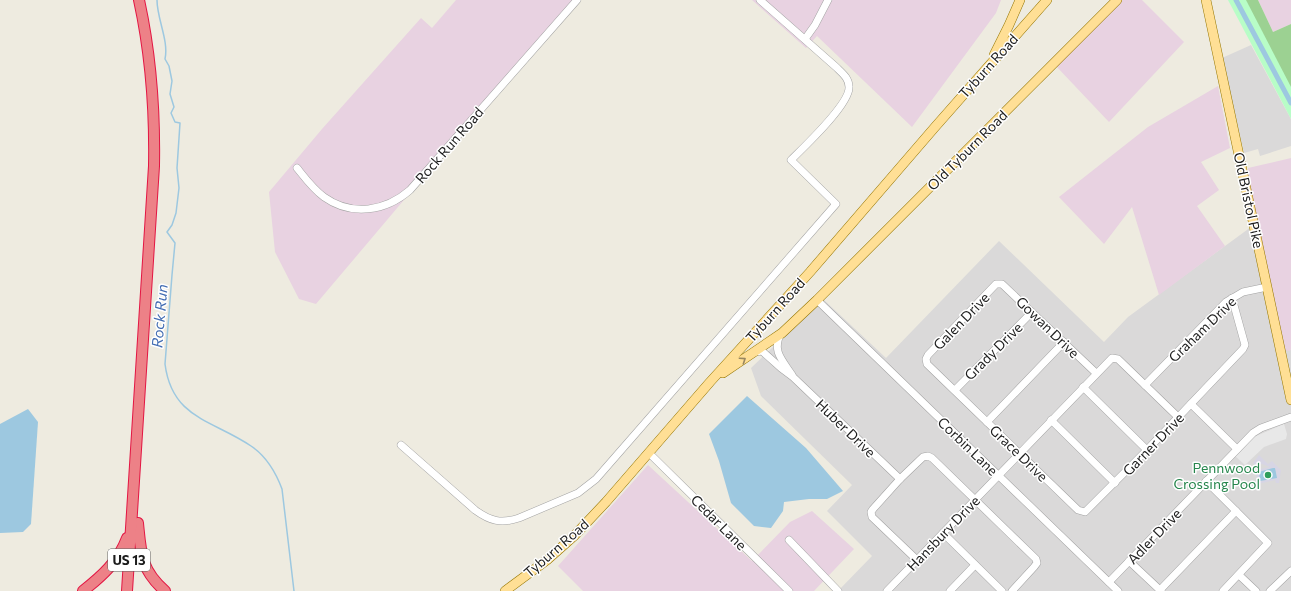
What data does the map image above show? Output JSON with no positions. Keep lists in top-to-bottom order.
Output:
{
  "streets": {
    "highway": ["US 13"],
    "main road": ["Tyburn Road", "Old Tyburn Road", "Old Bristol Pike"],
    "street": [
      "Rock Run Road",
      "Galen Drive",
      "Gowan Drive",
      "Graham Drive",
      "Grady Drive",
      "Huber Drive",
      "Garner Drive",
      "Corbin Lane",
      "Grace Drive",
      "Cedar Lane",
      "Hansbury Drive",
      "Adler Drive"
    ]
  },
  "crossings": [
    ["Tyburn Road", "Old Tyburn Road"],
    ["Tyburn Road", "Cedar Lane"],
    ["Old Tyburn Road", "Huber Drive"],
    ["Old Tyburn Road", "Corbin Lane"],
    ["Old Bristol Pike", "Graham Drive"],
    ["Galen Drive", "Gowan Drive"],
    ["Galen Drive", "Grace Drive"],
    ["Gowan Drive", "Grady Drive"],
    ["Gowan Drive", "Hansbury Drive"],
    ["Graham Drive", "Garner Drive"],
    ["Graham Drive", "Hansbury Drive"],
    ["Grady Drive", "Grace Drive"],
    ["Garner Drive", "Grace Drive"],
    ["Garner Drive", "Adler Drive"],
    ["Corbin Lane", "Hansbury Drive"],
    ["Corbin Lane", "Adler Drive"],
    ["Grace Drive", "Hansbury Drive"]
  ],
  "water": ["Rock Run"],
  "places": ["Pennwood Crossing Pool"]
}
